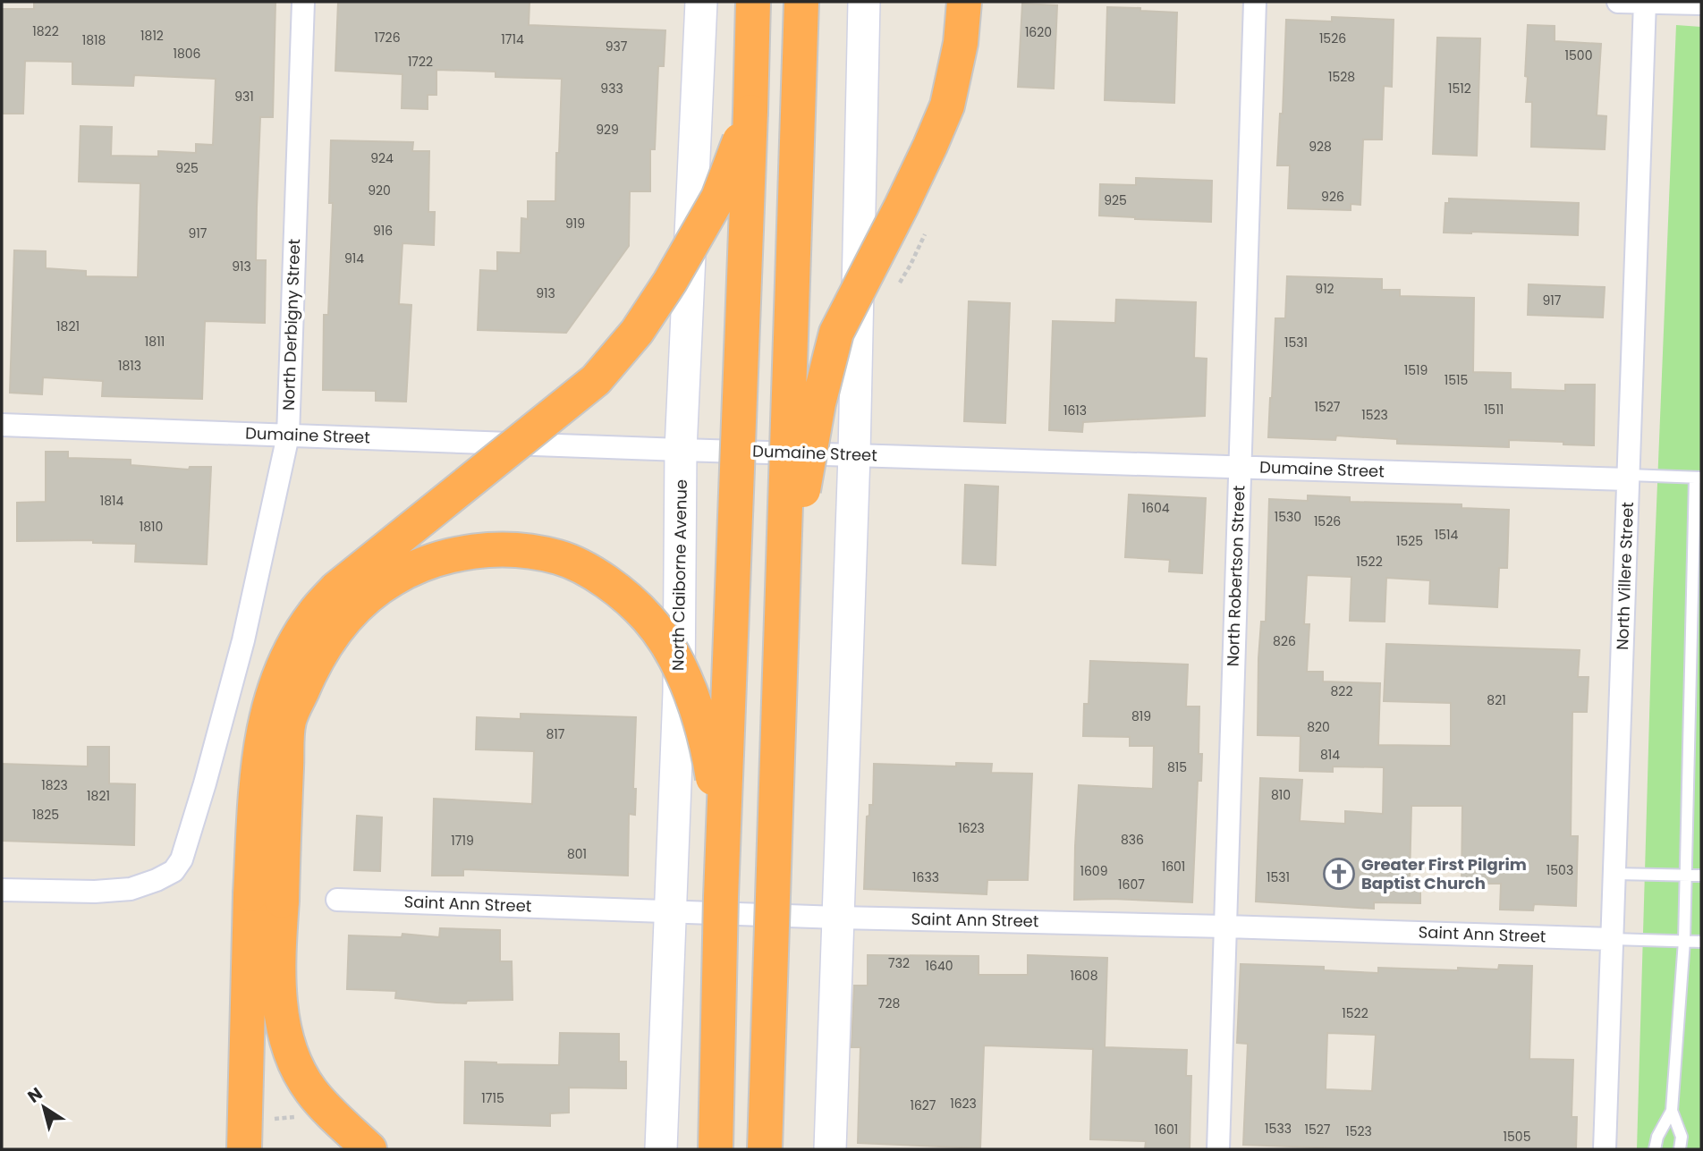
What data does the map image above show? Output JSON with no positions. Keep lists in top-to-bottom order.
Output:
{
  "streets": {
    "main road": ["North Claiborne Avenue"],
    "street": [
      "North Derbigny Street",
      "Dumaine Street",
      "North Robertson Street",
      "North Villere Street",
      "Saint Ann Street"
    ]
  },
  "crossings": [
    ["North Derbigny Street", "Dumaine Street"],
    ["Dumaine Street", "North Claiborne Avenue"],
    ["Dumaine Street", "North Robertson Street"],
    ["Dumaine Street", "North Villere Street"],
    ["North Claiborne Avenue", "Saint Ann Street"],
    ["North Robertson Street", "Saint Ann Street"],
    ["North Villere Street", "Saint Ann Street"]
  ],
  "places": {
    "church": ["Greater First Pilgrim Baptist Church"]
  },
  "house_numbers": [
    "1822",
    "1620",
    "1812",
    "1726",
    "1526",
    "1714",
    "1818",
    "937",
    "1806",
    "1500",
    "1722",
    "1528",
    "933",
    "1512",
    "931",
    "929",
    "928",
    "924",
    "925",
    "920",
    "926",
    "925",
    "919",
    "916",
    "917",
    "914",
    "913",
    "912",
    "913",
    "917",
    "1821",
    "1811",
    "1531",
    "1813",
    "1519",
    "1515",
    "1527",
    "1511",
    "1613",
    "1523",
    "1814",
    "1604",
    "1530",
    "1526",
    "1810",
    "1514",
    "1525",
    "1522",
    "826",
    "822",
    "821",
    "819",
    "820",
    "817",
    "814",
    "815",
    "1823",
    "810",
    "1821",
    "1825",
    "1623",
    "836",
    "1719",
    "801",
    "1601",
    "1503",
    "1609",
    "1633",
    "1531",
    "1607",
    "732",
    "1640",
    "1608",
    "728",
    "1522",
    "1715",
    "1623",
    "1627",
    "1533",
    "1601",
    "1527",
    "1523",
    "1505"
  ],
  "north": "top left"
}
